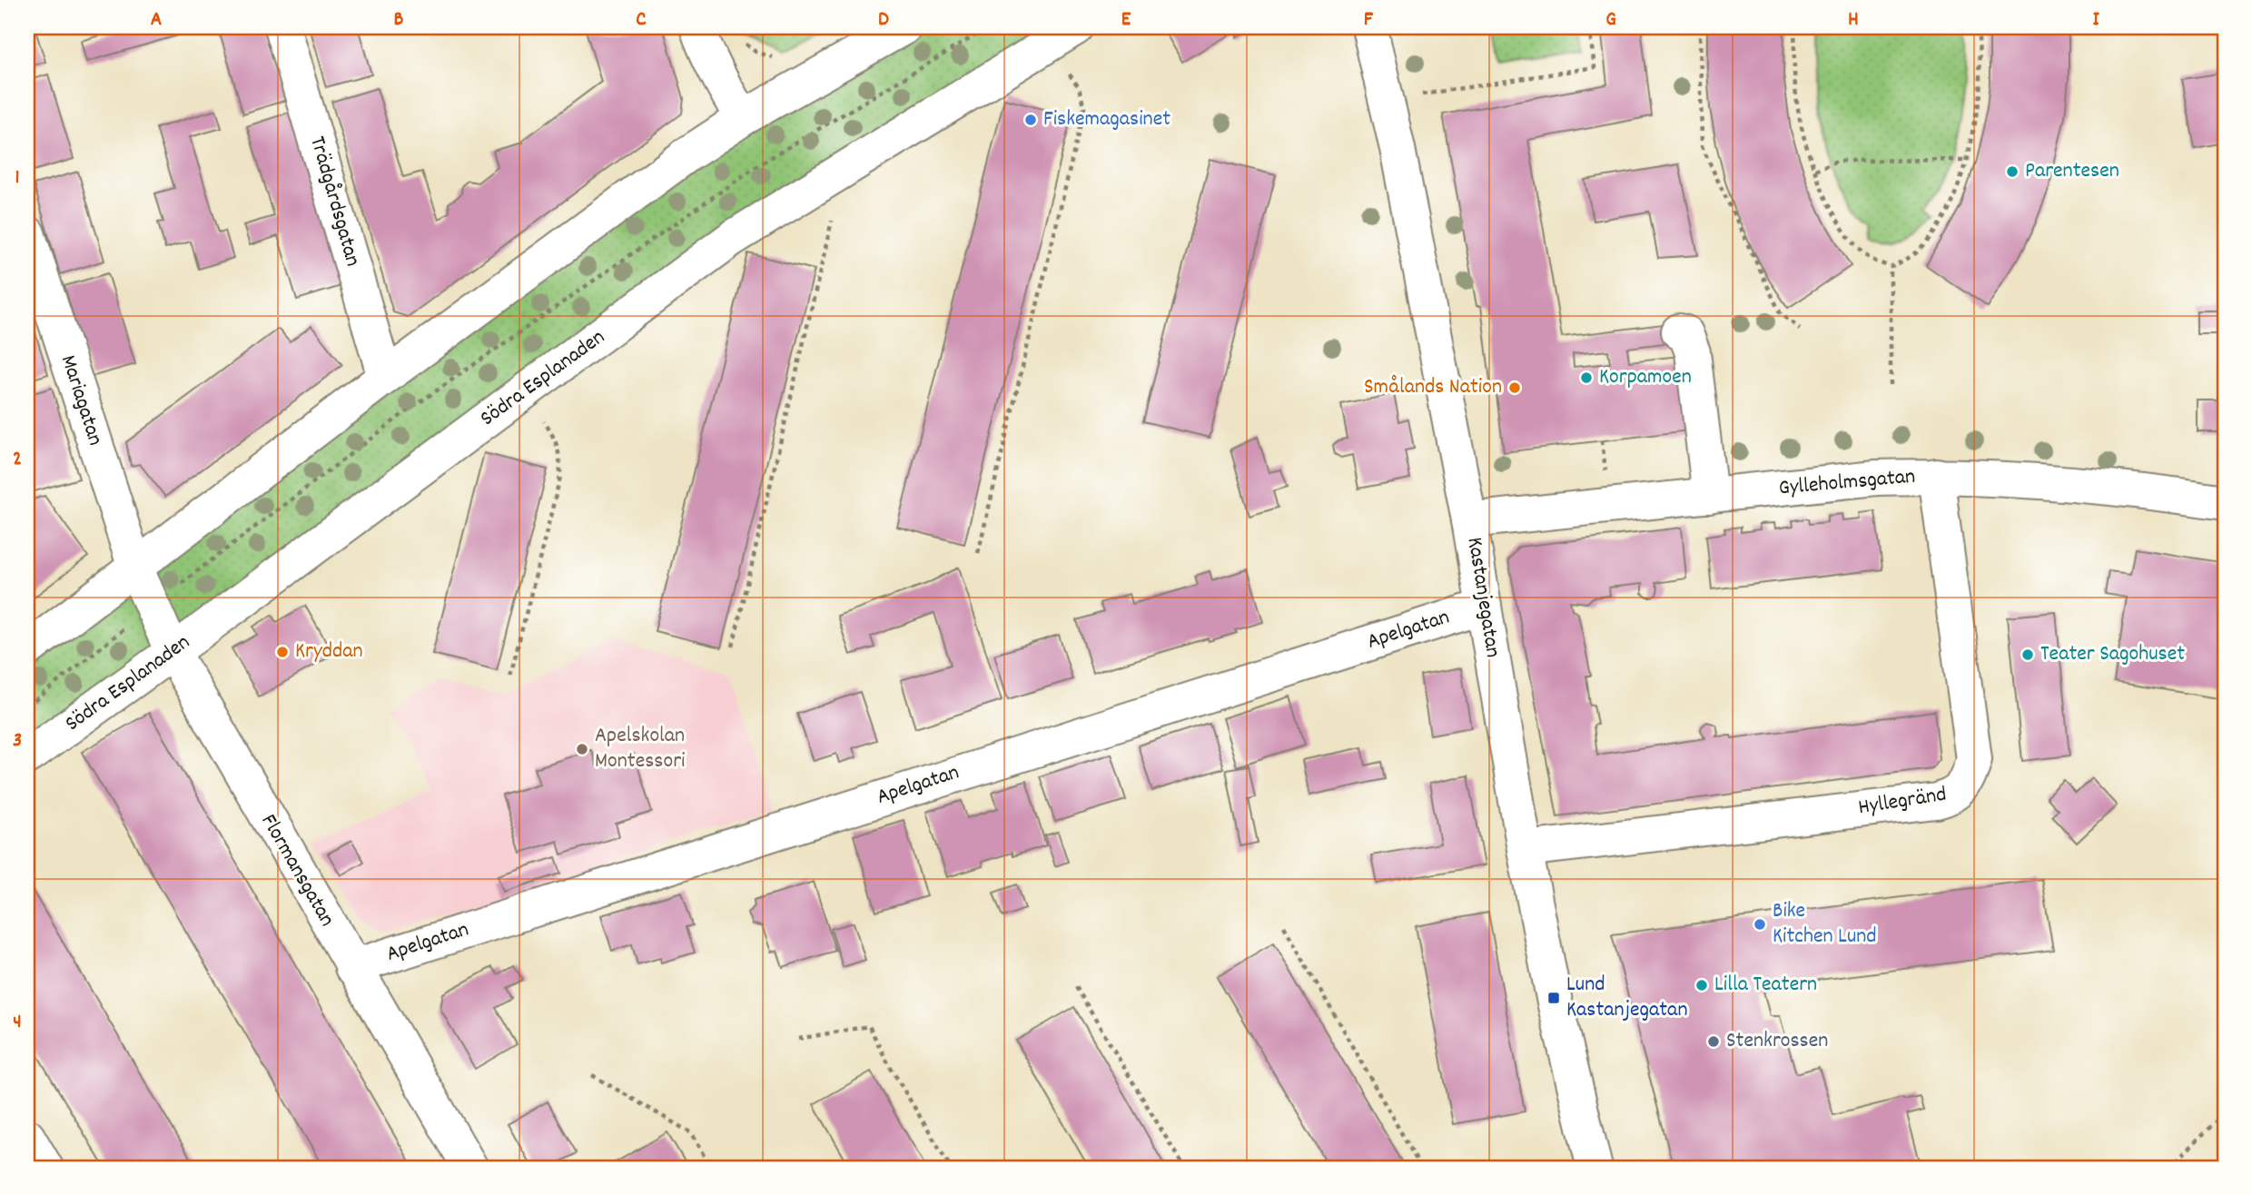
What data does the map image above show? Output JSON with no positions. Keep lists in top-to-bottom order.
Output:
{
  "streets": {
    "street": [
      "Trädgårdsgatan",
      "Södra Esplanaden",
      "Mariagatan",
      "Gylleholmsgatan",
      "Kastanjegatan",
      "Apelgatan",
      "Hyllegränd",
      "Flormansgatan"
    ]
  },
  "crossings": [
    ["Södra Esplanaden", "Flormansgatan"],
    ["Mariagatan", "Flormansgatan"],
    ["Gylleholmsgatan", "Kastanjegatan"],
    ["Gylleholmsgatan", "Hyllegränd"],
    ["Kastanjegatan", "Apelgatan"],
    ["Kastanjegatan", "Hyllegränd"],
    ["Apelgatan", "Flormansgatan"]
  ],
  "places": {
    "other": [
      "Fiskemagasinet",
      "Parentesen",
      "Korpamoen",
      "Smålands Nation",
      "Kryddan",
      "Teater Sagohuset",
      "Apelskolan Montessori",
      "Bike Kitchen Lund",
      "Lilla Teatern",
      "Stenkrossen"
    ],
    "transit": ["Lund Kastanjegatan"]
  },
  "grid": {
    "columns": [
      "A",
      "B",
      "C",
      "D",
      "E",
      "F",
      "G",
      "H",
      "I"
    ],
    "rows": [
      "1",
      "2",
      "3",
      "4"
    ]
  }
}
